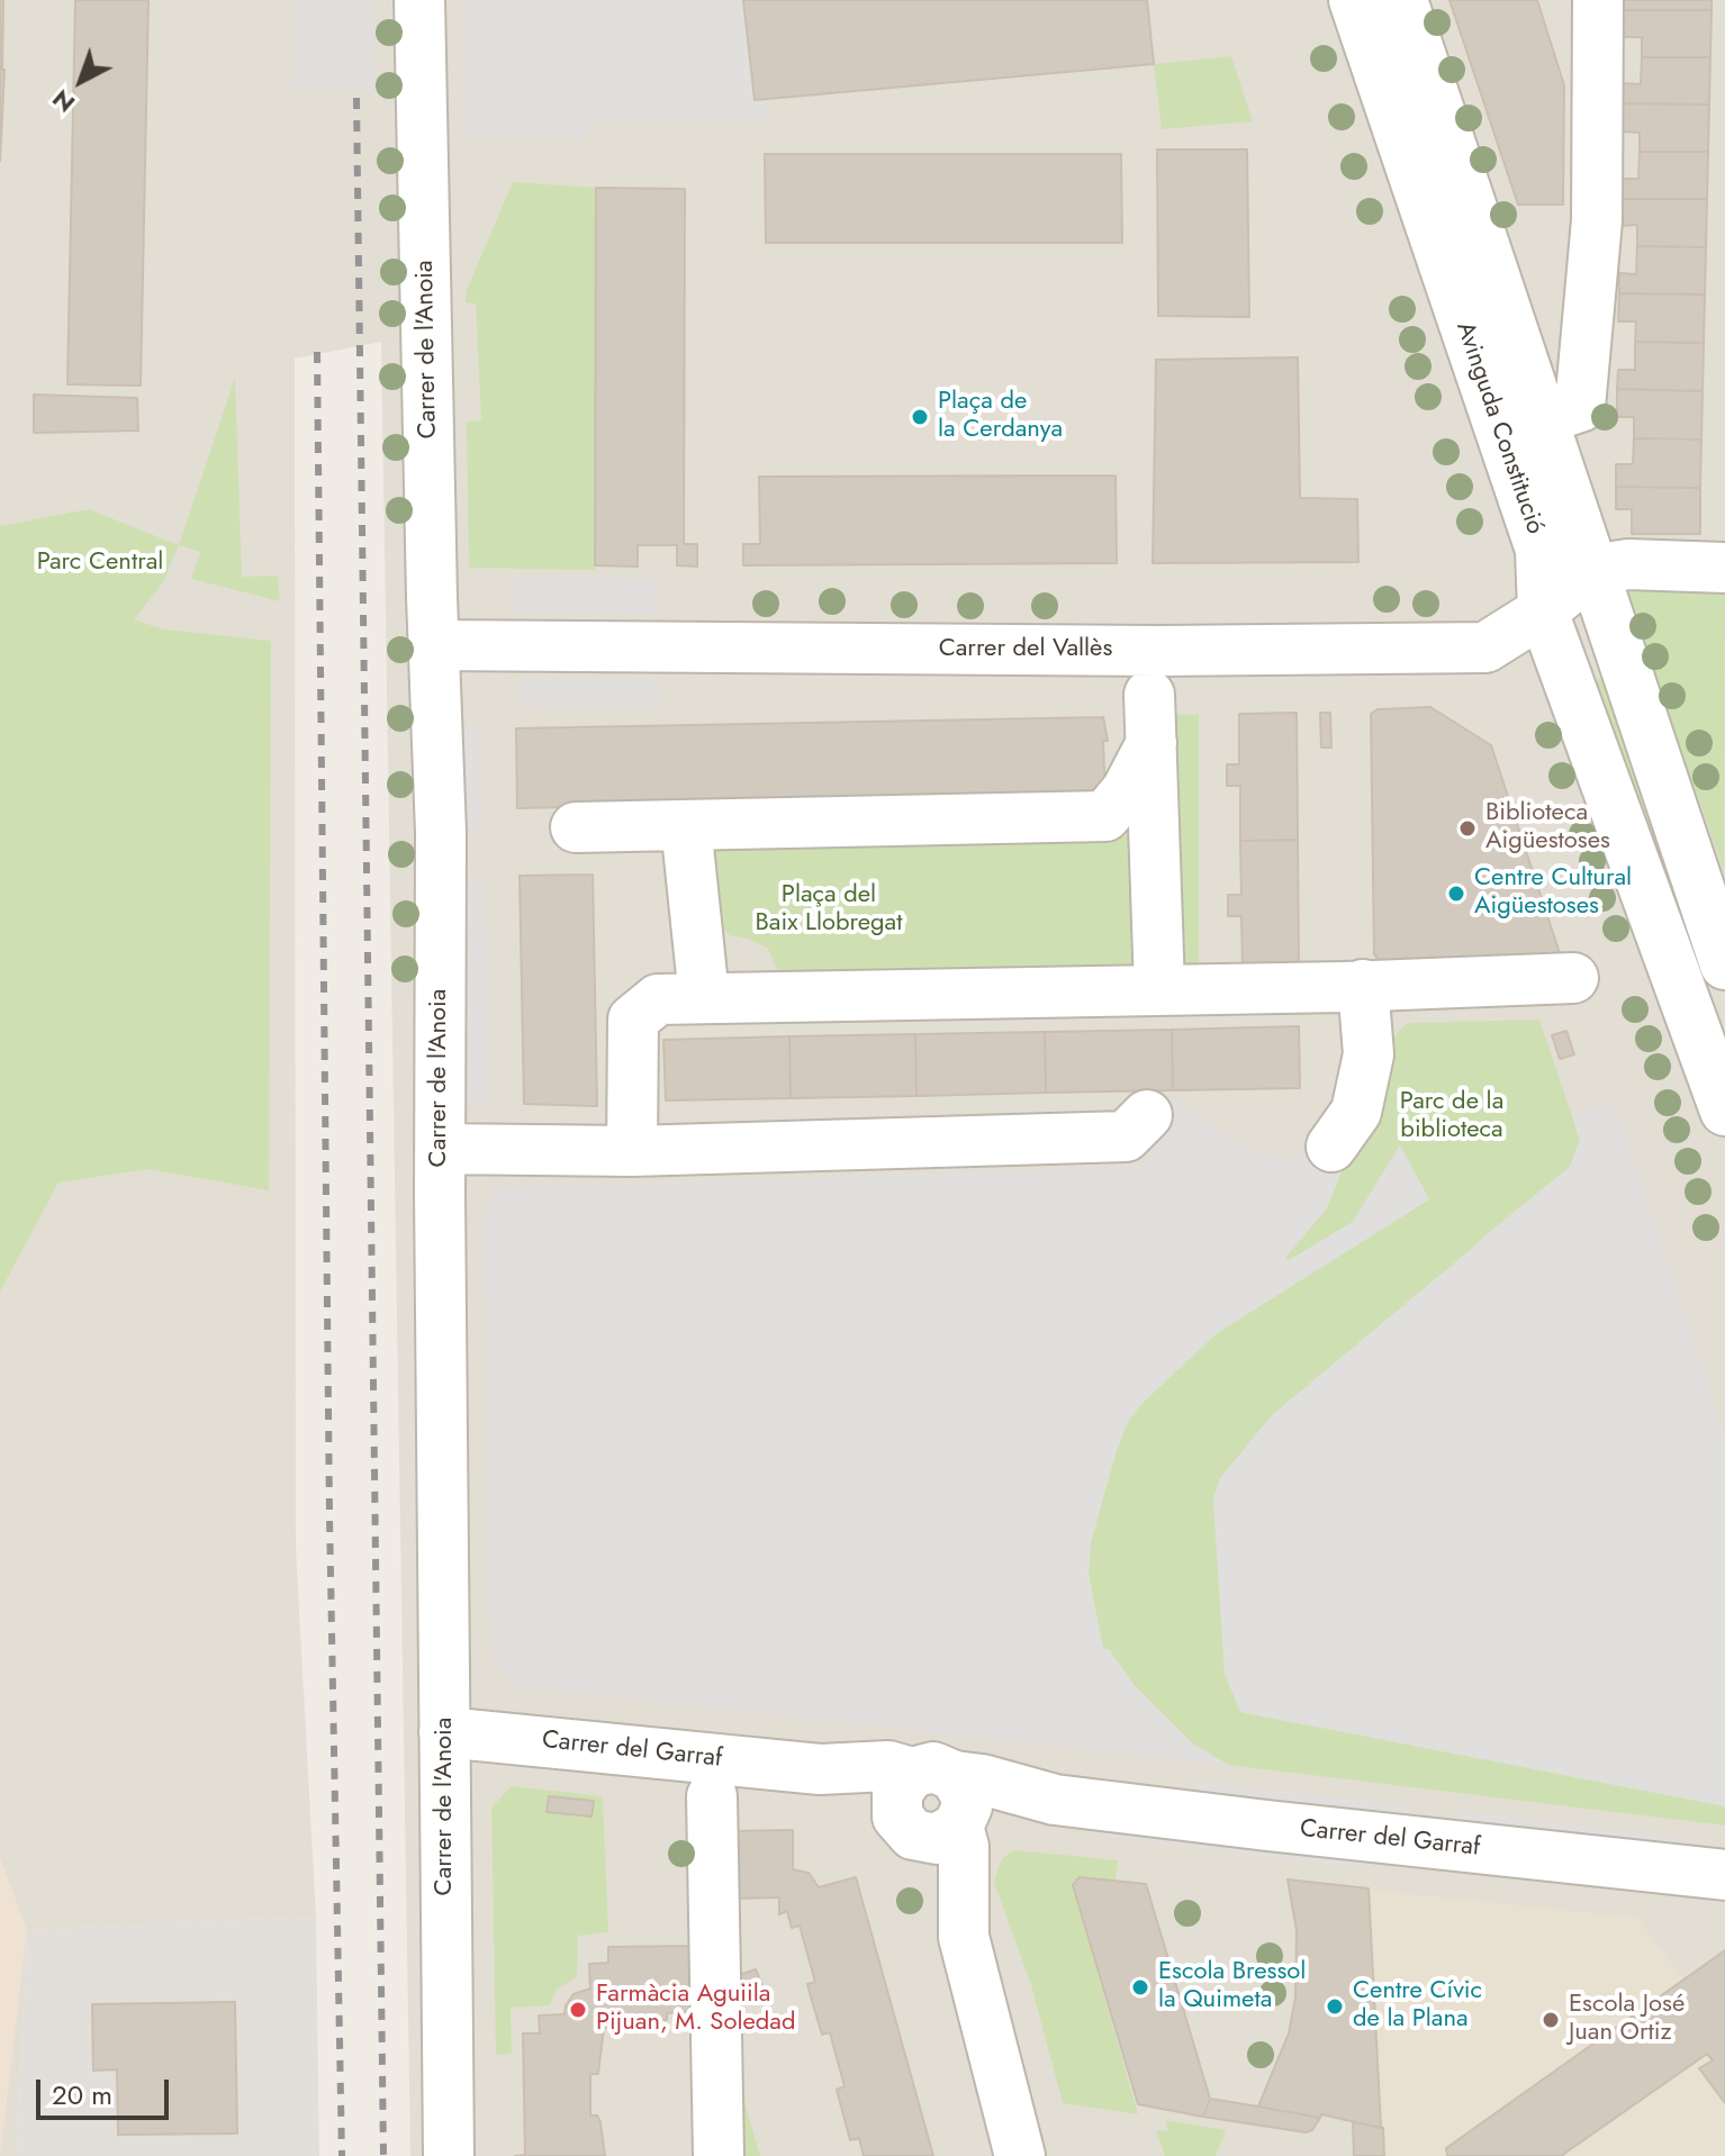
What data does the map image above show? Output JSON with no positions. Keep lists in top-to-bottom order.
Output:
{
  "streets": {
    "street": [
      "Carrer de l'Anoia",
      "Avinguda Constitució",
      "Carrer del Vallès",
      "Carrer del Garraf"
    ]
  },
  "crossings": [
    ["Carrer de l'Anoia", "Carrer del Vallès"],
    ["Carrer de l'Anoia", "Carrer del Garraf"],
    ["Avinguda Constitució", "Carrer del Vallès"]
  ],
  "parks": ["Parc Central", "Plaça del Baix Llobregat", "Parc de la biblioteca"],
  "places": [
    "Plaça de la Cerdanya",
    "Biblioteca Aigüestoses",
    "Centre Cultural Aigüestoses",
    "Escola Bressol la Quimeta",
    "Centre Cívic de la Plana",
    "Farmàcia Aguiila Pijuan, M. Soledad",
    "Escola José Juan Ortiz"
  ],
  "scale_bar": "20 m",
  "north": "bottom left"
}
